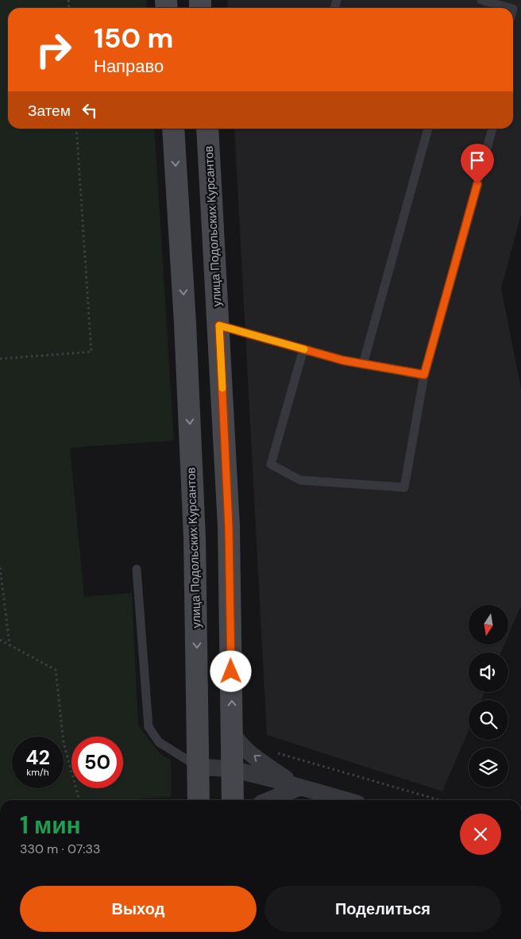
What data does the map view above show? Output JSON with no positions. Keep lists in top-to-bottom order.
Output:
{
  "streets": {
    "main road": ["улица Подольских Курсантов"]
  },
  "north": "bottom",
  "page": {
    "turn": ["150 m", "Направо"],
    "then": "Затем",
    "speed": "42 km/h",
    "limit": "50",
    "heading": ["1 мин", "330 m · 07:33"],
    "buttons": ["Выход", "Поделиться"]
  }
}
